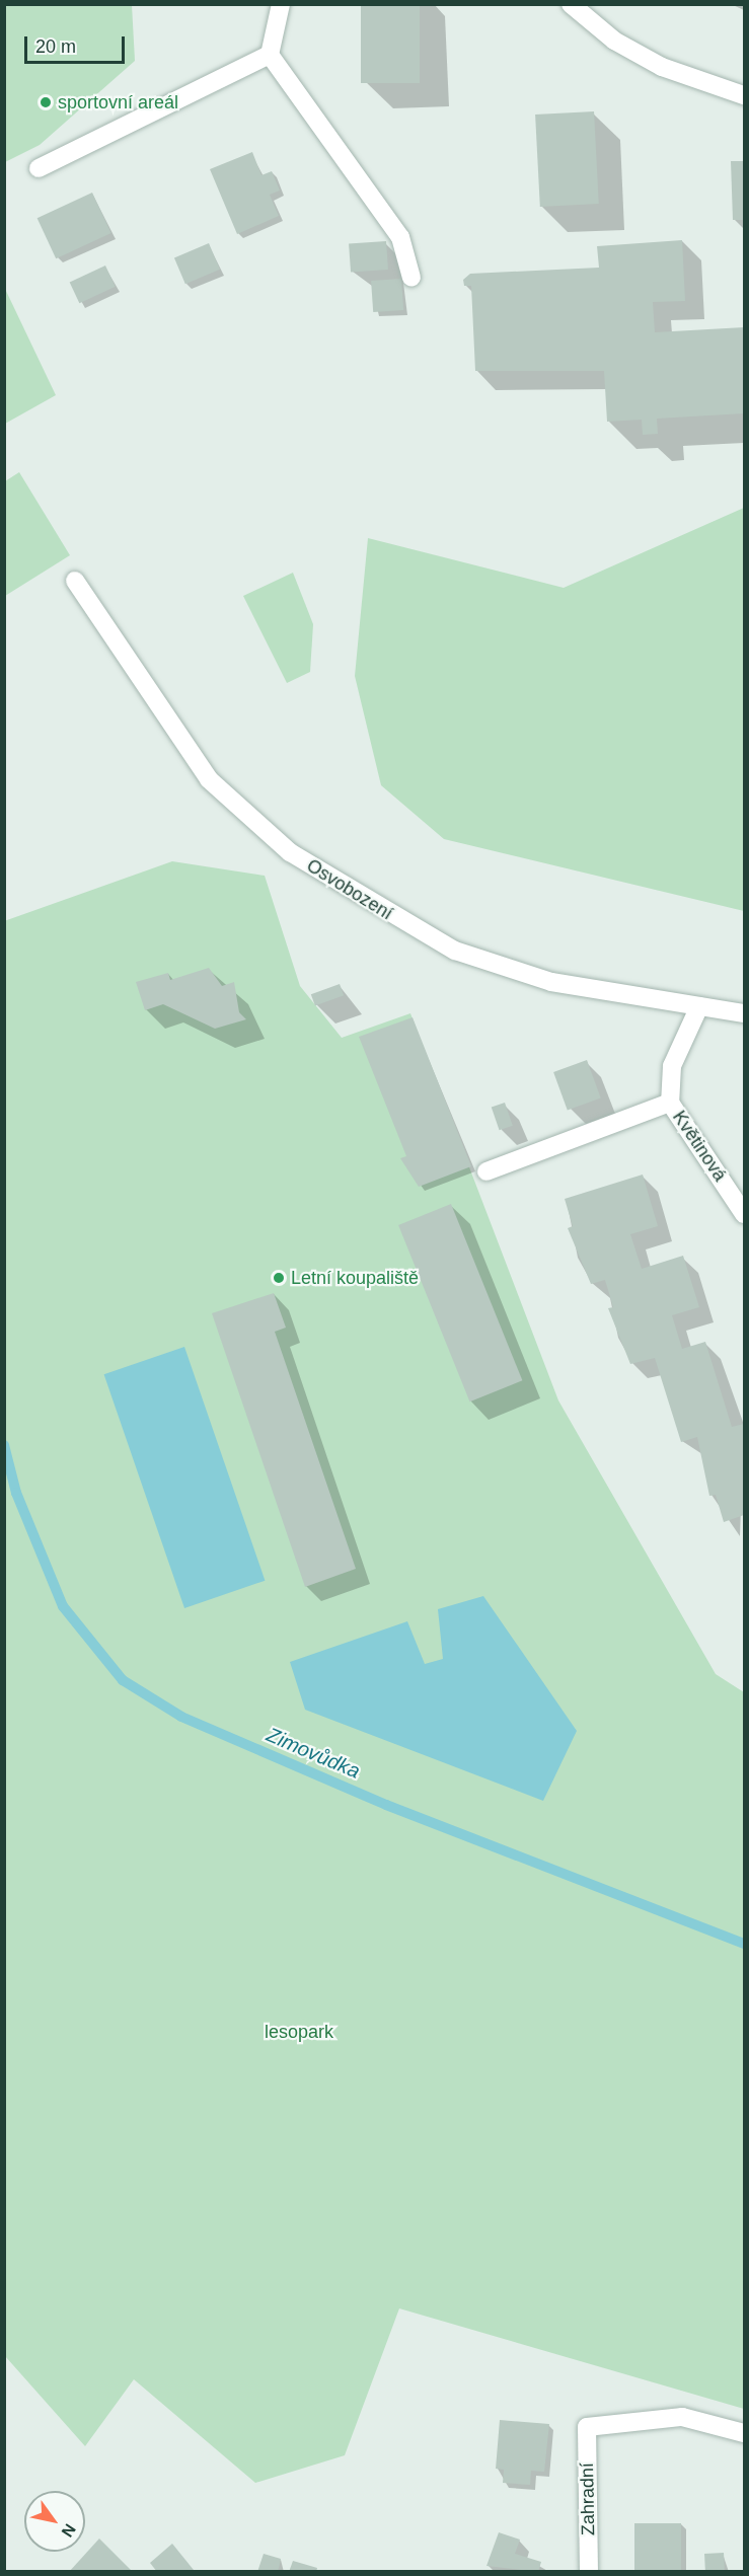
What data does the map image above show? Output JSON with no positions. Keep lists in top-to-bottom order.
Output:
{
  "streets": {
    "street": ["Osvobození", "Květinová", "Zahradní"]
  },
  "crossings": [
    ["Osvobození", "Květinová"]
  ],
  "water": ["Zimovůdka"],
  "parks": ["lesopark"],
  "places": ["sportovní areál", "Letní koupaliště"],
  "scale_bar": "20 m",
  "north": "bottom right"
}
